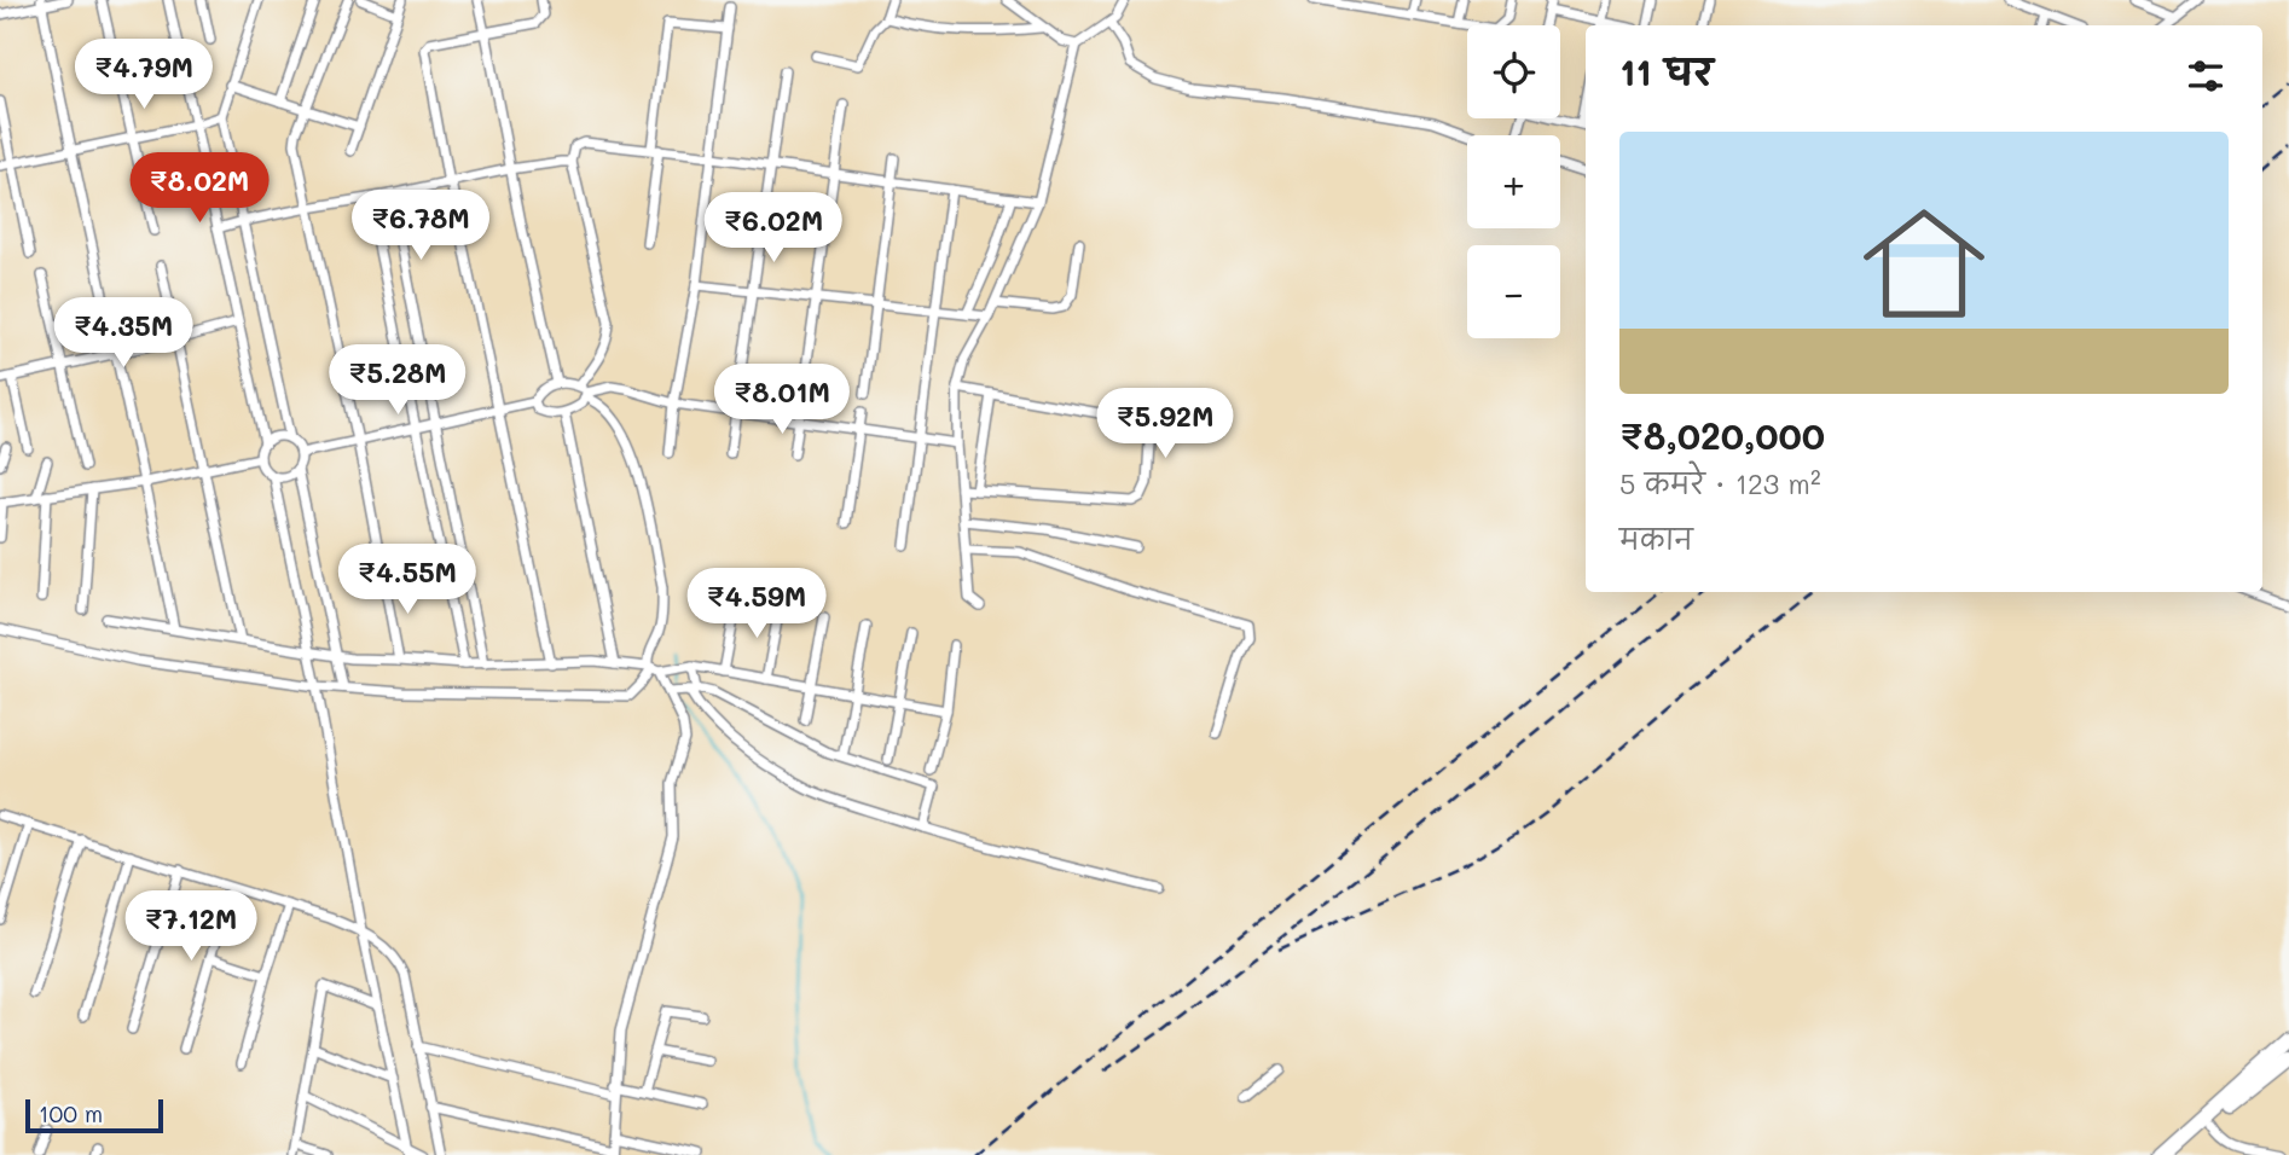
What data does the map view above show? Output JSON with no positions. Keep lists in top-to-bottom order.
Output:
{
  "scale_bar": "100 m",
  "page": {
    "map_buttons": ["+", "−"],
    "heading": "11 घर",
    "price": [
      "₹4.79M",
      "₹8.02M",
      "₹6.78M",
      "₹6.02M",
      "₹4.35M",
      "₹5.28M",
      "₹8.01M",
      "₹5.92M",
      "₹4.55M",
      "₹4.59M",
      "₹7.12M"
    ],
    "list": [
      {
        "name": "₹8,020,000",
        "note": "5 कमरे · 123 m² · मकान"
      }
    ],
    "scale": "100 m"
  }
}
